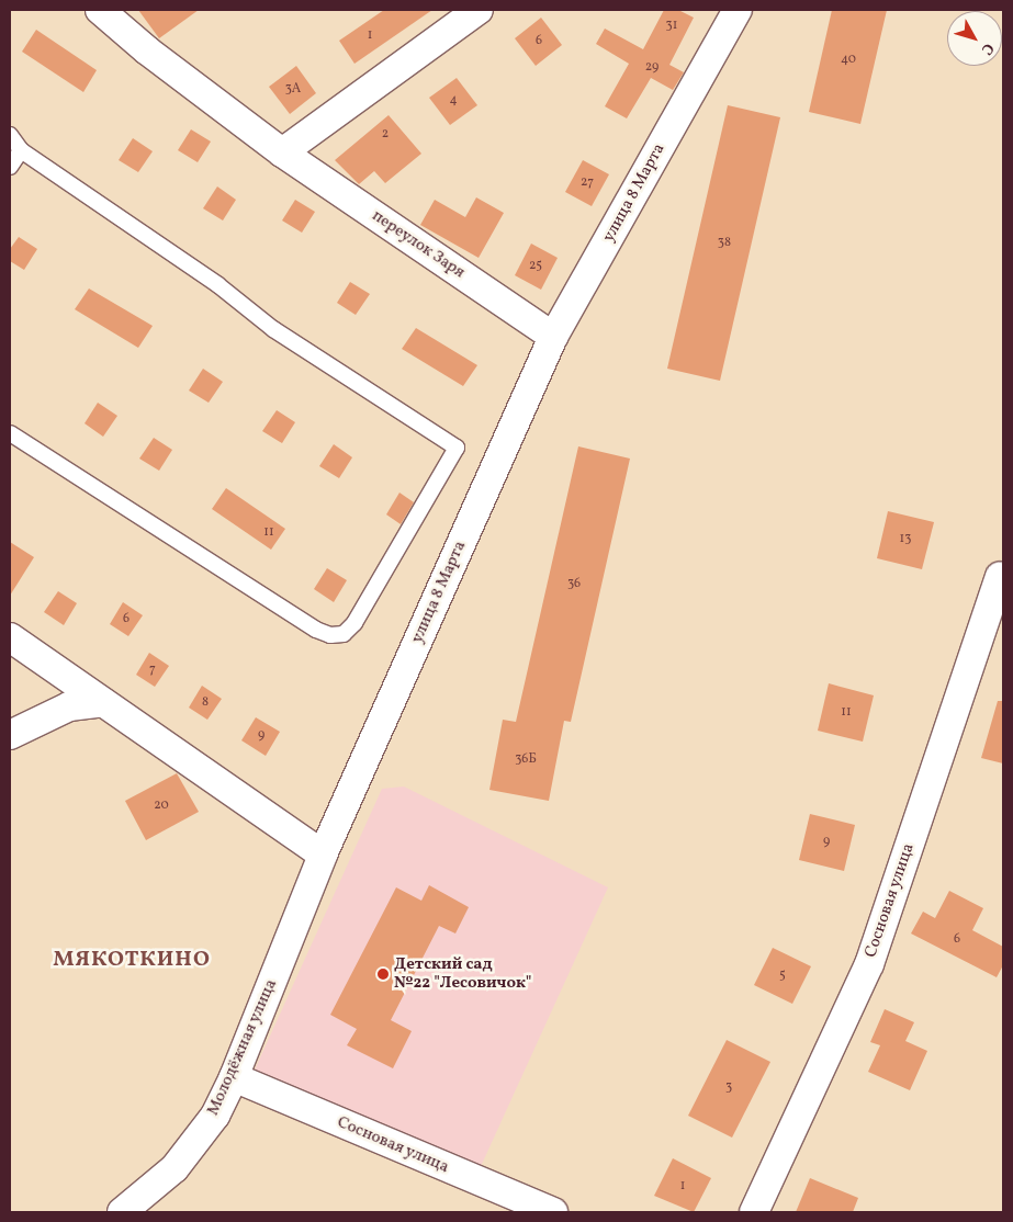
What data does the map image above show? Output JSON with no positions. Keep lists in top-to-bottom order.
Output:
{
  "streets": {
    "street": [
      "улица 8 Марта",
      "переулок Заря",
      "Сосновая улица",
      "Молодёжная улица"
    ]
  },
  "crossings": [
    ["улица 8 Марта", "переулок Заря"],
    ["улица 8 Марта", "Молодёжная улица"],
    ["Сосновая улица", "Молодёжная улица"]
  ],
  "districts": ["МЯКОТКИНО"],
  "places": ["Детский сад №22 \"Лесовичок\""],
  "house_numbers": [
    "31",
    "1",
    "6",
    "40",
    "29",
    "3А",
    "4",
    "2",
    "27",
    "38",
    "25",
    "11",
    "13",
    "36",
    "6",
    "7",
    "8",
    "11",
    "9",
    "36Б",
    "20",
    "9",
    "6",
    "5",
    "3",
    "1"
  ],
  "north": "bottom right"
}
